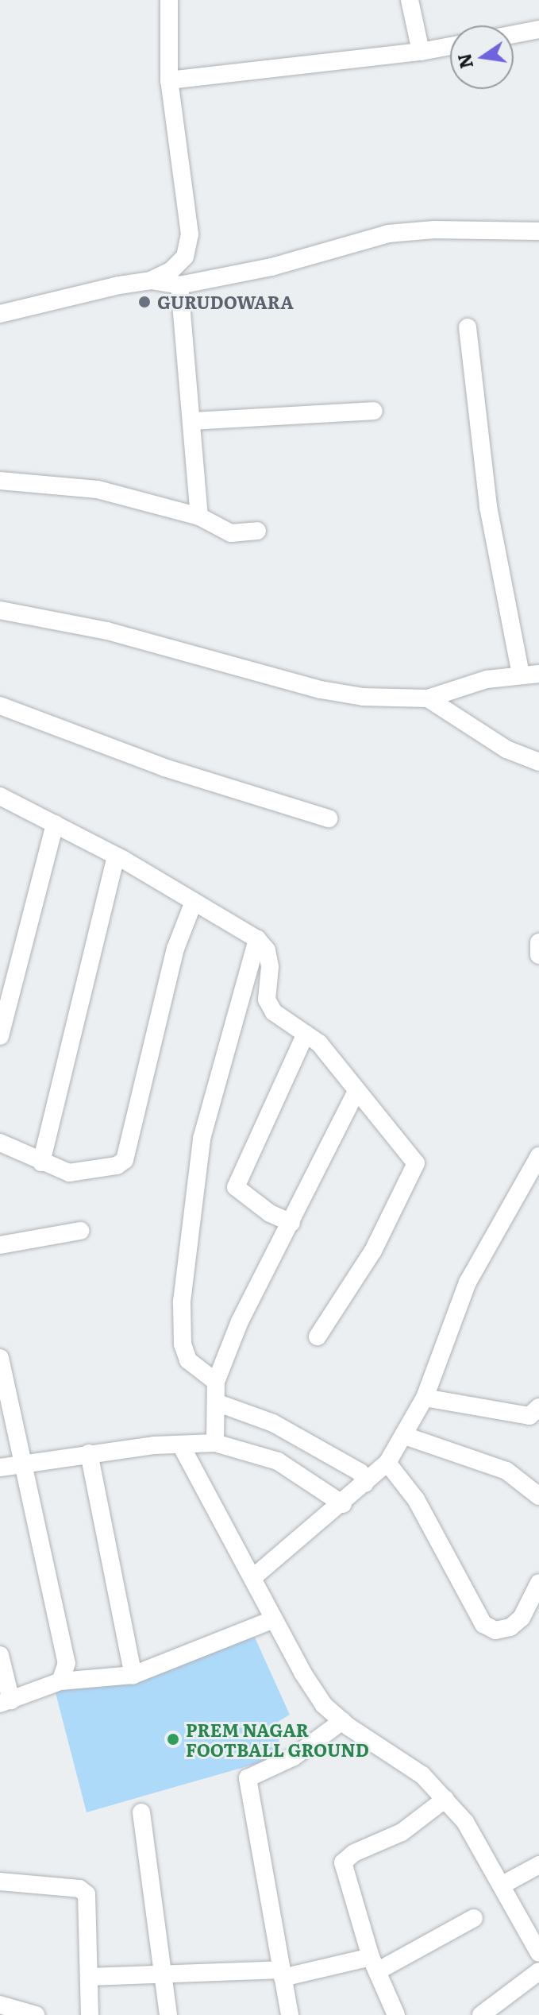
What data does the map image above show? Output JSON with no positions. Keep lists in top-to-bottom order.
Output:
{
  "places": ["GURUDOWARA", "PREM NAGAR FOOTBALL GROUND"],
  "north": "left"
}
